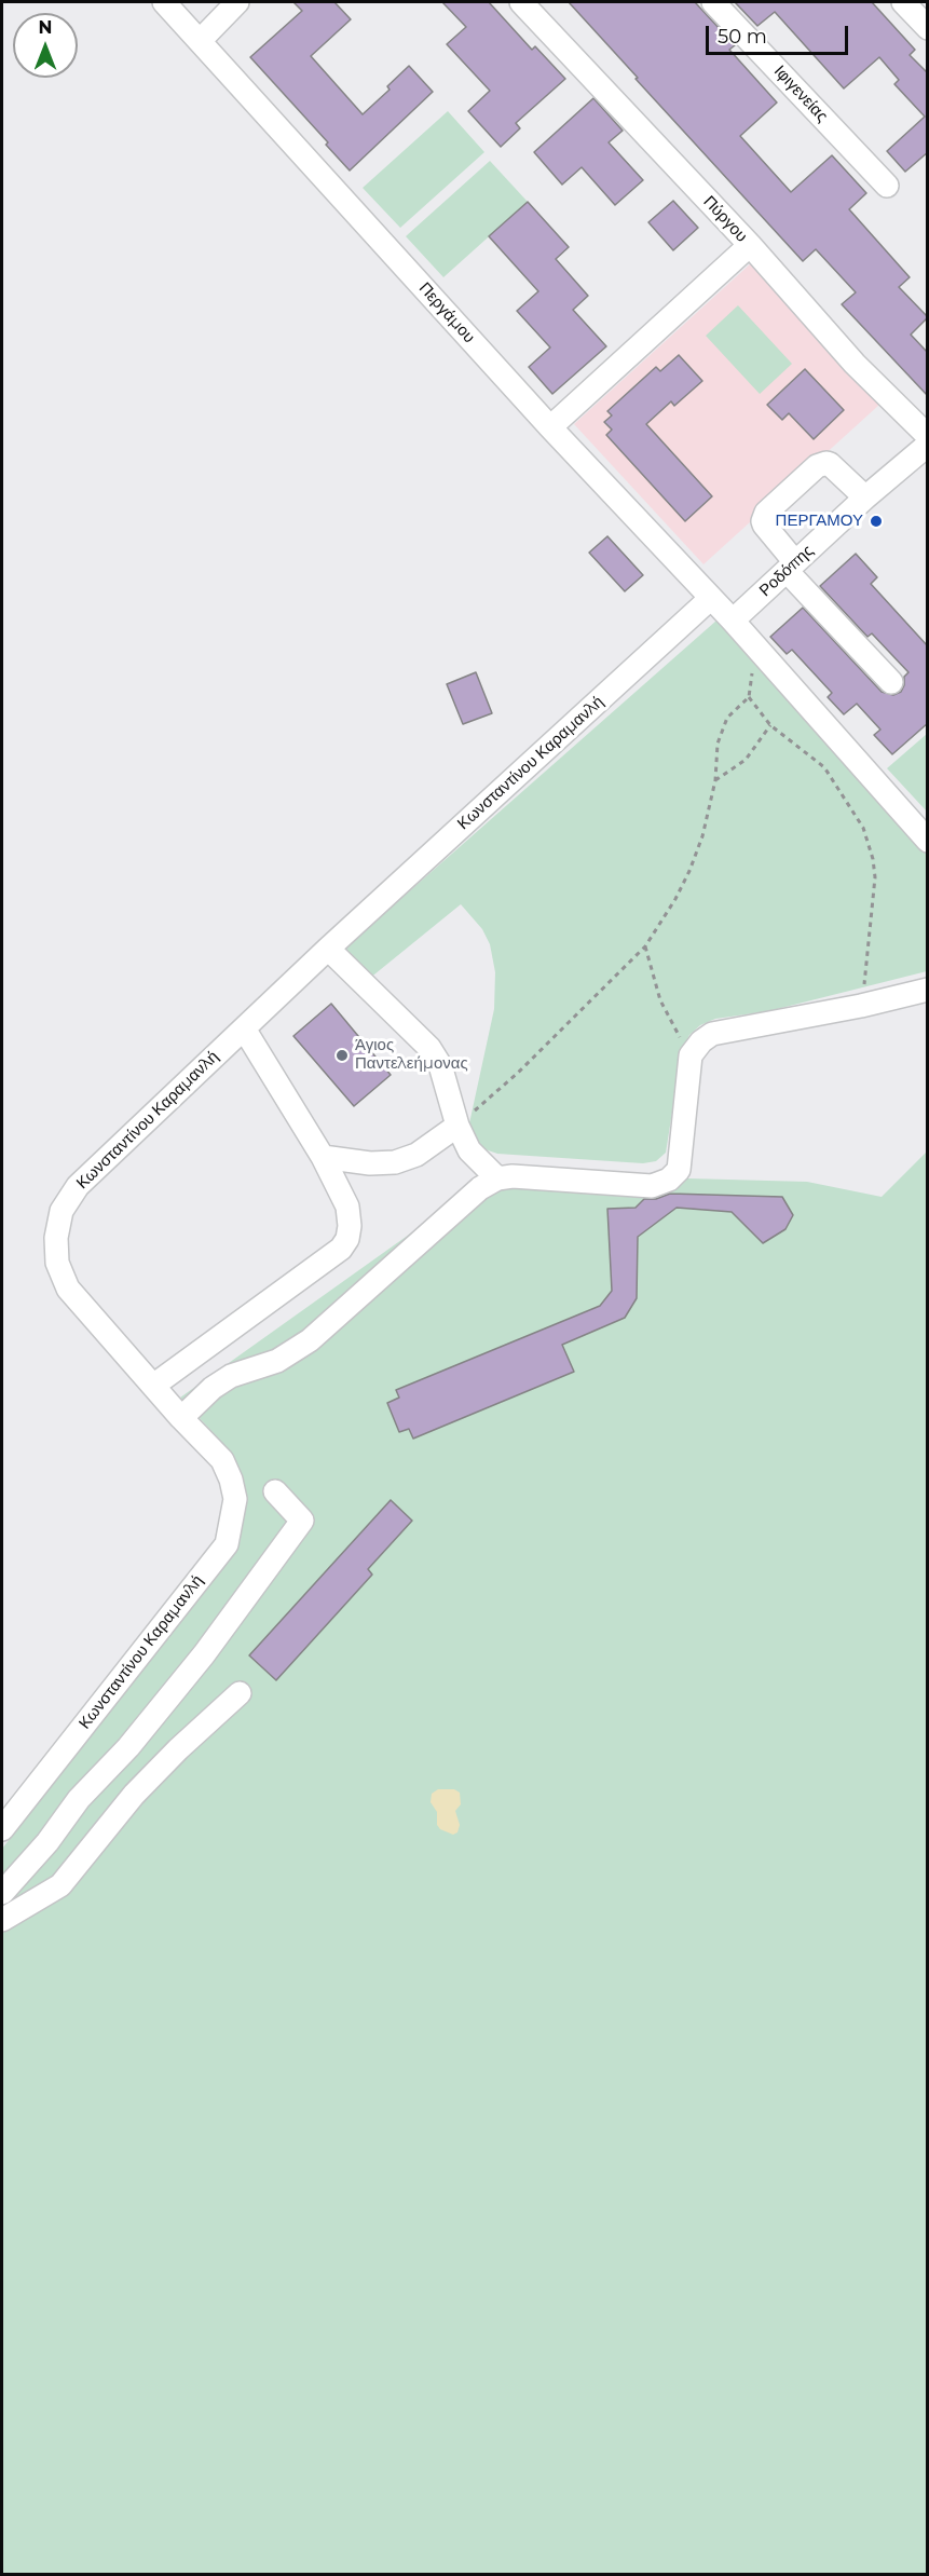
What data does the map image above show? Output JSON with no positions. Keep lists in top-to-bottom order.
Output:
{
  "streets": {
    "street": [
      "Ιφιγενείας",
      "Πύργου",
      "Περγάμου",
      "Ροδόπης",
      "Κωνσταντίνου Καραμανλή"
    ]
  },
  "crossings": [
    ["Περγάμου", "Ροδόπης"],
    ["Περγάμου", "Κωνσταντίνου Καραμανλή"]
  ],
  "places": ["ΠΕΡΓΑΜΟΥ", "Άγιος Παντελεήμονας"],
  "scale_bar": "50 m",
  "north": "top"
}
